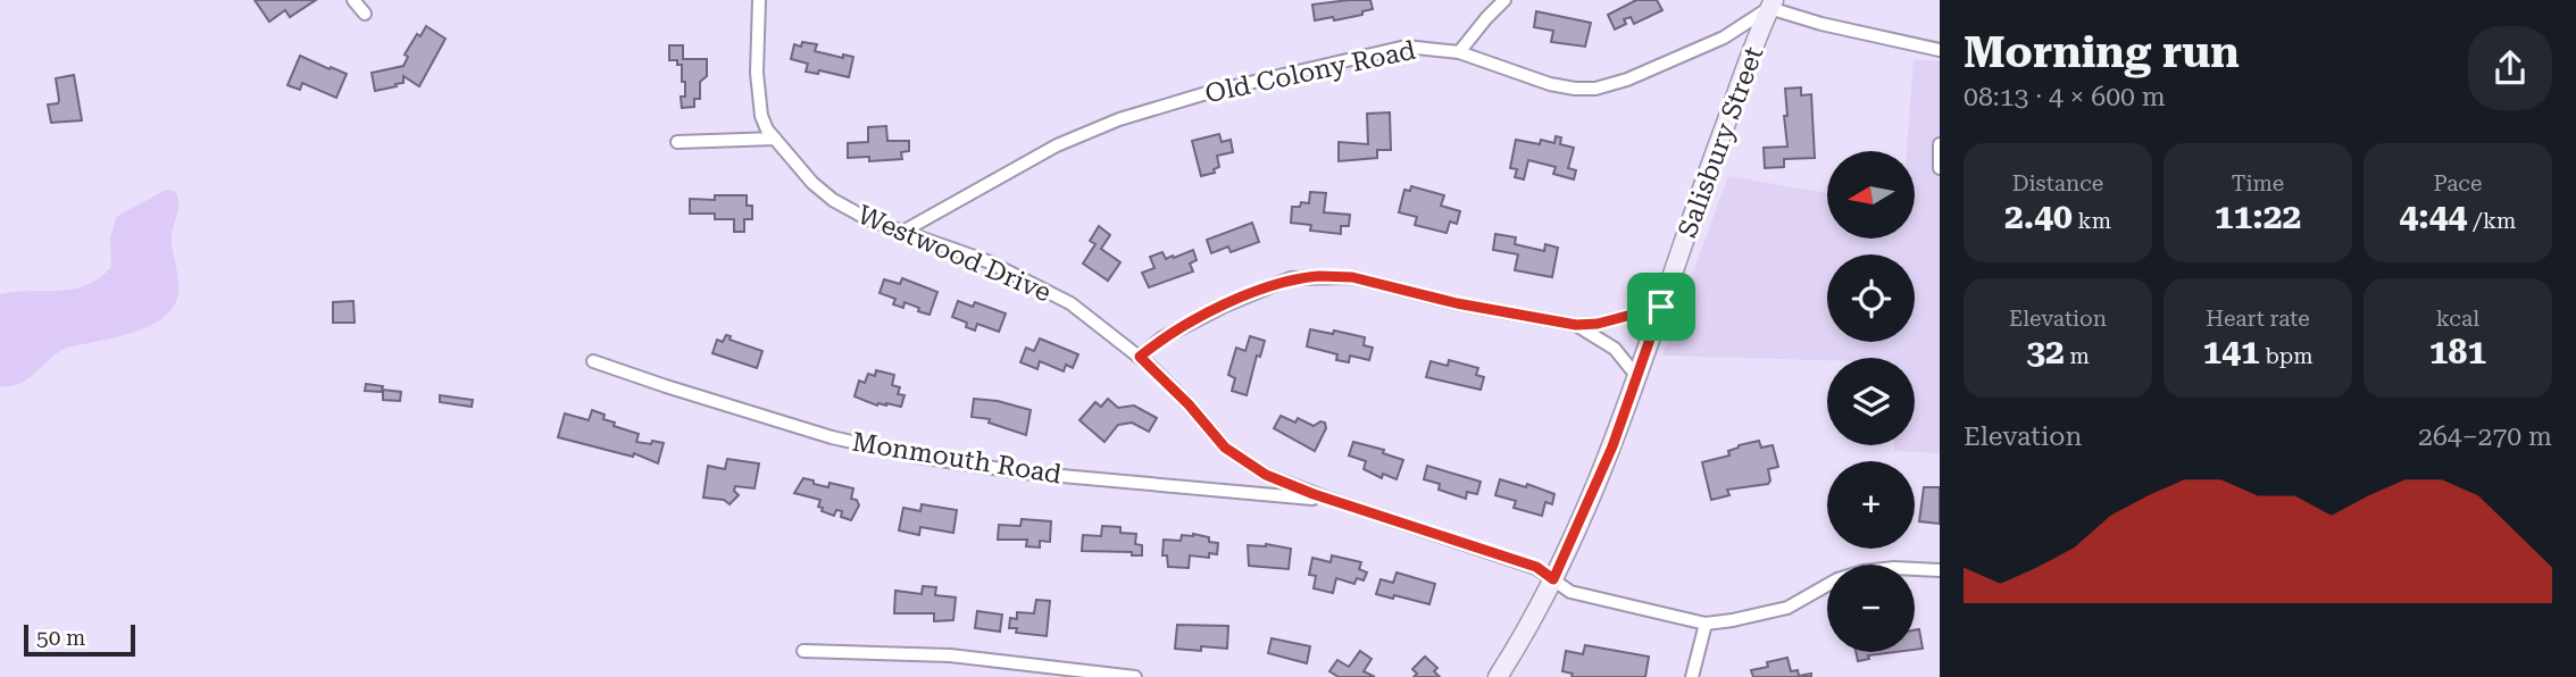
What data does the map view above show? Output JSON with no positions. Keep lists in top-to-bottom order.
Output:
{
  "streets": {
    "main road": ["Salisbury Street"],
    "street": ["Old Colony Road", "Westwood Drive", "Monmouth Road"]
  },
  "crossings": [
    ["Old Colony Road", "Salisbury Street"],
    ["Old Colony Road", "Westwood Drive"],
    ["Salisbury Street", "Westwood Drive"],
    ["Westwood Drive", "Monmouth Road"]
  ],
  "scale_bar": "50 m",
  "north": "left",
  "page": {
    "heading": ["Morning run", "08:13 · 4 × 600 m"],
    "stats": [
      ["Distance", "2.40 km"],
      ["Time", "11:22"],
      ["Pace", "4:44 /km"],
      ["Elevation", "32 m"],
      ["Heart rate", "141 bpm"],
      ["kcal", "181"]
    ],
    "map_buttons": ["+", "−"],
    "chart": ["Elevation", "264–270 m"],
    "scale": "50 m"
  }
}
